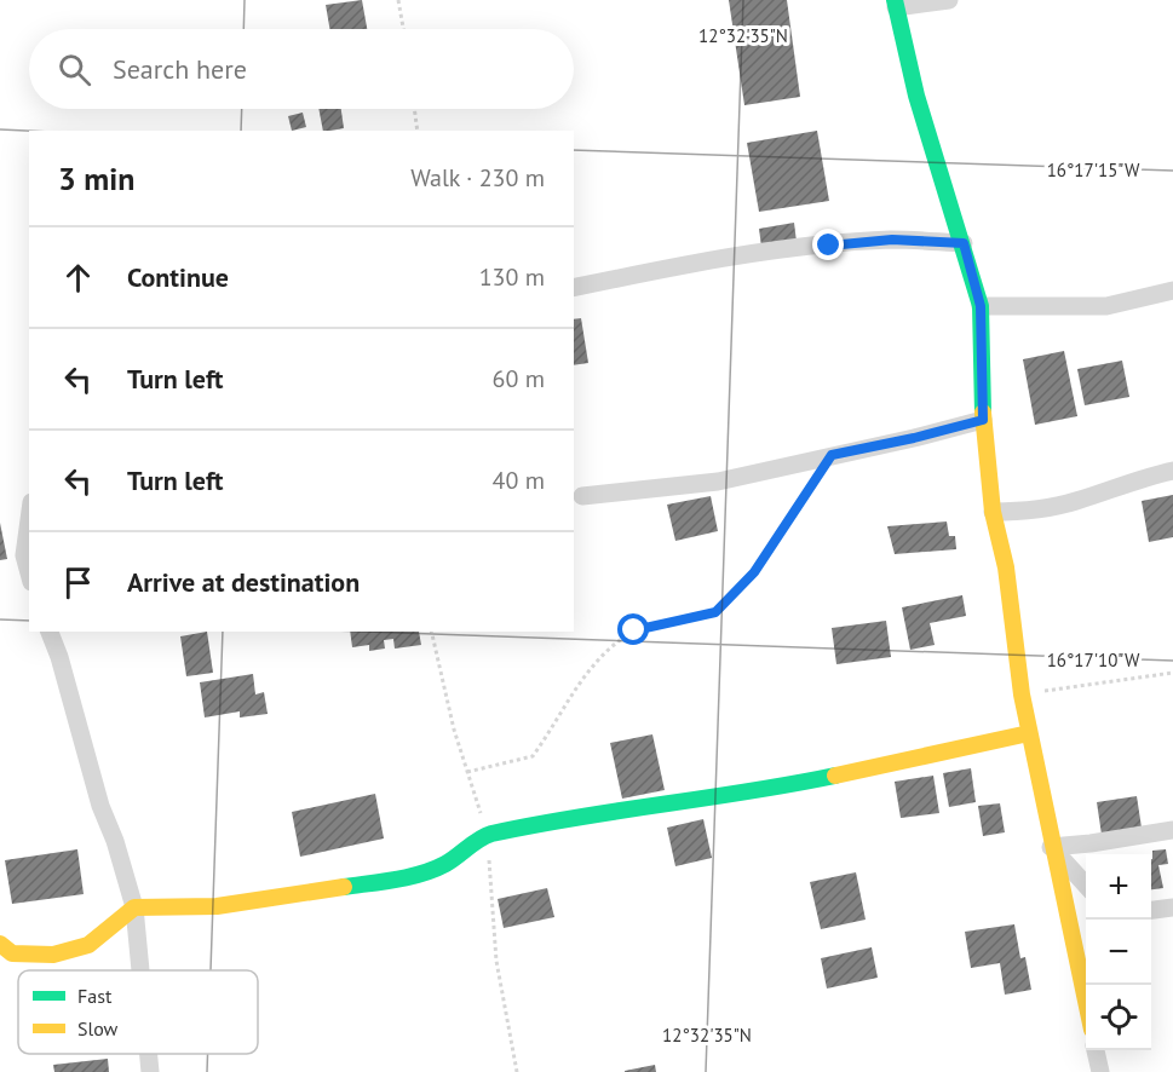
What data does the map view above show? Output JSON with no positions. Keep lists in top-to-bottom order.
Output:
{
  "legend": ["Fast", "Slow"],
  "page": {
    "search": "Search here",
    "heading": ["3 min", "Walk · 230 m"],
    "list": [
      ["Continue", "130 m"],
      ["Turn left", "60 m"],
      ["Turn left", "40 m"],
      "Arrive at destination"
    ],
    "map_buttons": ["+", "−"]
  },
  "coordinates": ["12°32'35\"N", "16°17'15\"W", "16°17'10\"W"]
}
